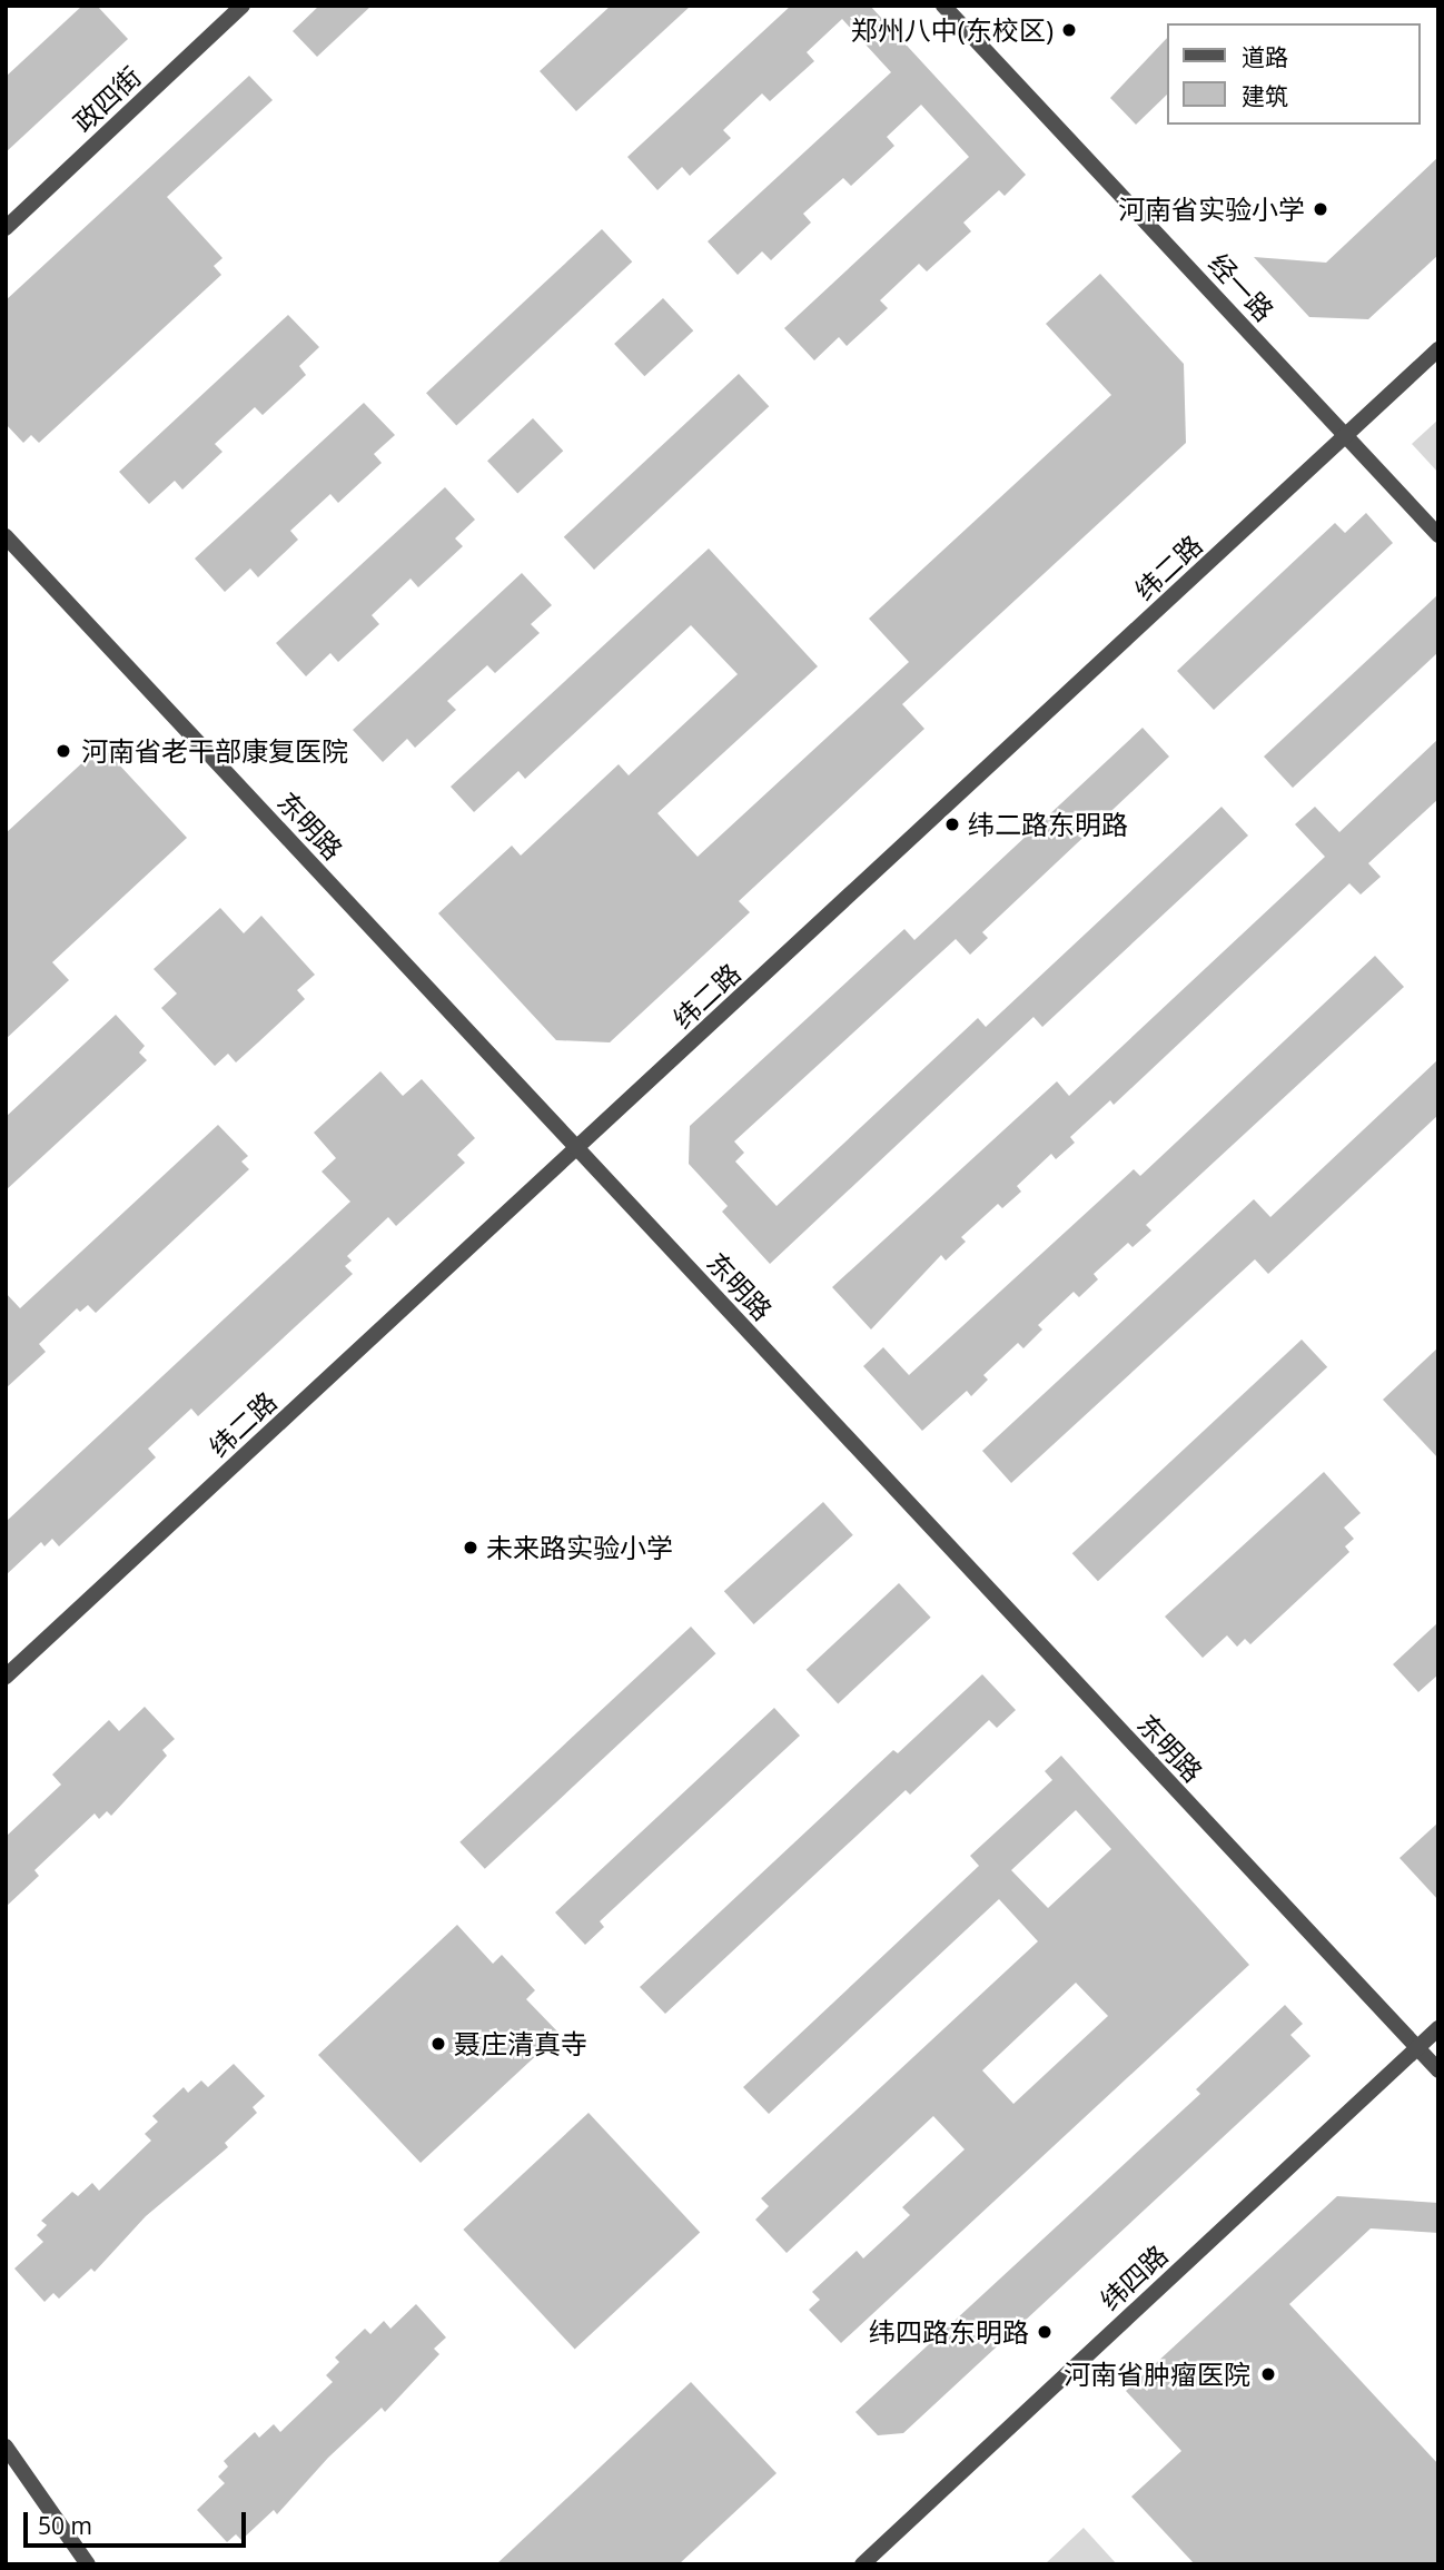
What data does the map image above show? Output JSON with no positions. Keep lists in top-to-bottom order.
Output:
{
  "streets": {
    "street": [
      "政四街",
      "经一路",
      "纬二路",
      "东明路",
      "纬四路"
    ]
  },
  "crossings": [
    ["经一路", "纬二路"],
    ["纬二路", "东明路"],
    ["东明路", "纬四路"]
  ],
  "places": [
    "郑州八中(东校区)",
    "河南省实验小学",
    "河南省老干部康复医院",
    "纬二路东明路",
    "未来路实验小学",
    "聂庄清真寺",
    "纬四路东明路",
    "河南省肿瘤医院"
  ],
  "legend": ["道路", "建筑"],
  "scale_bar": "50 m"
}
